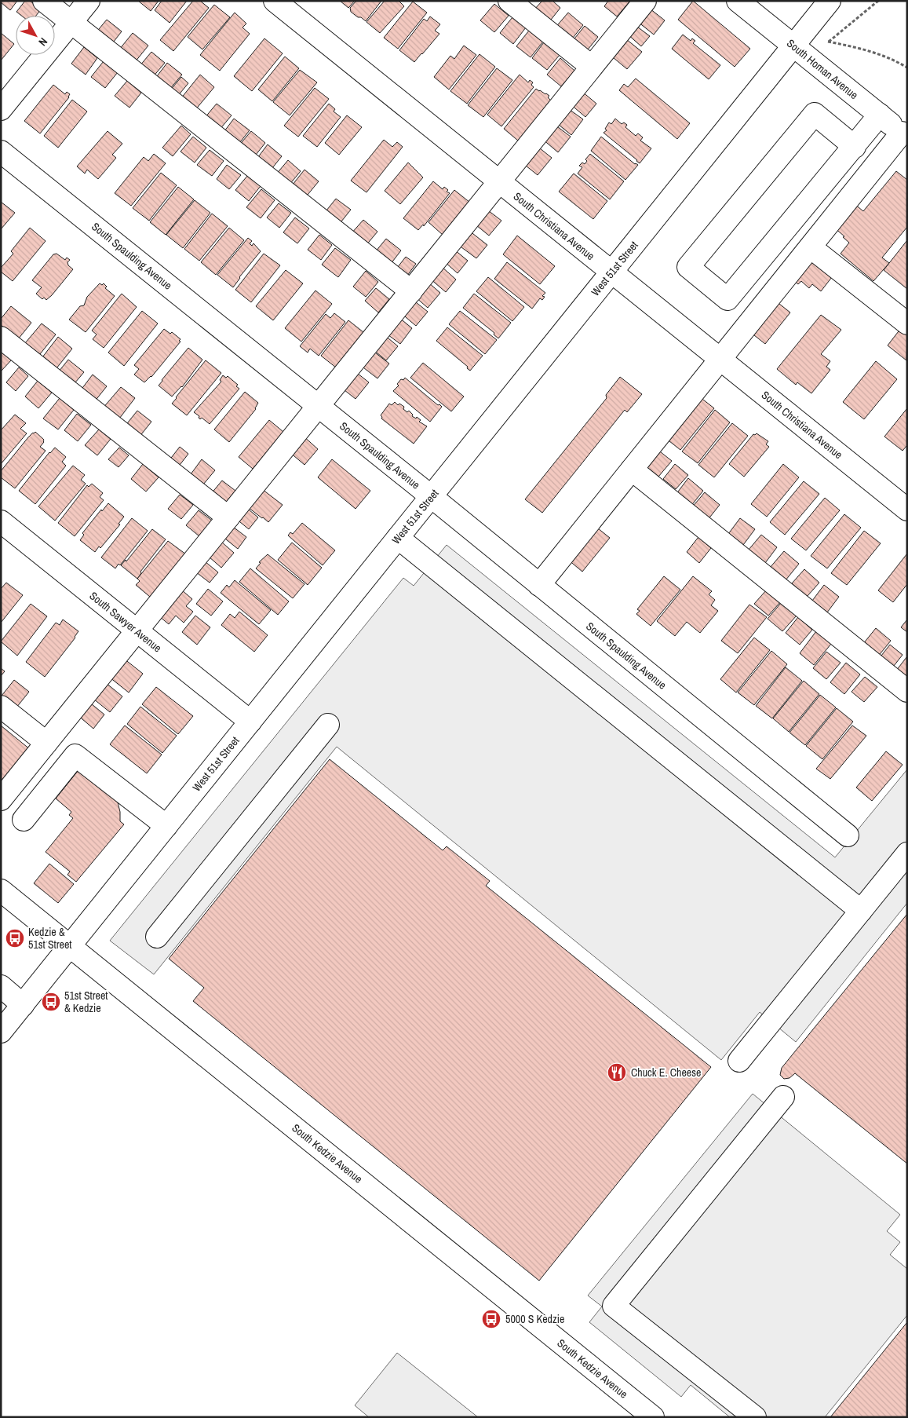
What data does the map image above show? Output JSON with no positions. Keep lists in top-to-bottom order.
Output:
{
  "streets": {
    "street": [
      "South Homan Avenue",
      "South Christiana Avenue",
      "South Spaulding Avenue",
      "West 51st Street",
      "South Sawyer Avenue",
      "South Kedzie Avenue"
    ]
  },
  "crossings": [
    ["South Homan Avenue", "West 51st Street"],
    ["South Christiana Avenue", "West 51st Street"],
    ["South Spaulding Avenue", "West 51st Street"],
    ["West 51st Street", "South Sawyer Avenue"],
    ["West 51st Street", "South Kedzie Avenue"]
  ],
  "places": {
    "bus stop": ["Kedzie & 51st Street", "51st Street & Kedzie", "5000 S Kedzie"],
    "restaurant": ["Chuck E. Cheese"]
  },
  "north": "bottom right"
}
